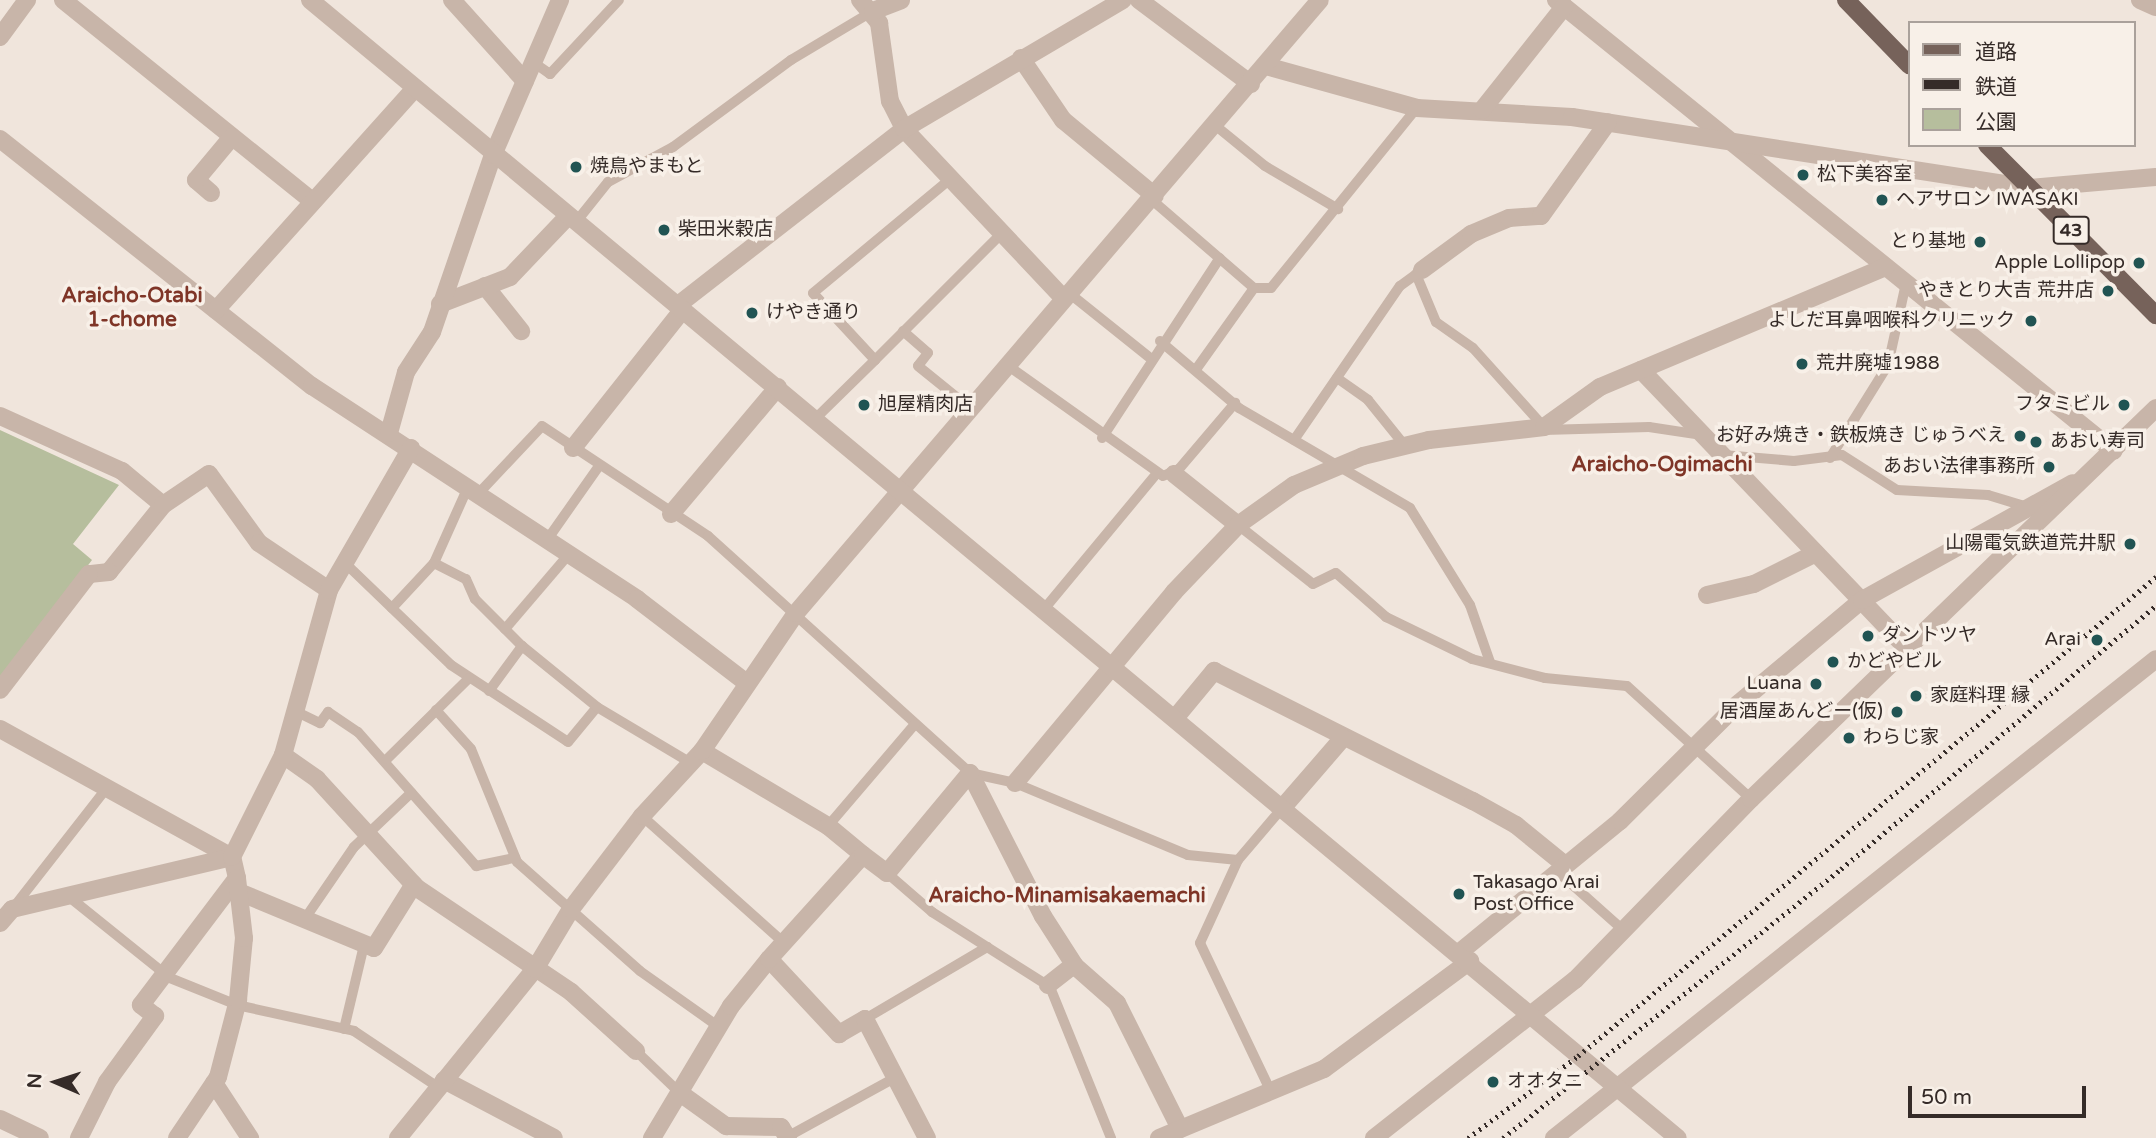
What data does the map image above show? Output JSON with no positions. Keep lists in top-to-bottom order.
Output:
{
  "streets": {
    "main road": ["43"]
  },
  "districts": ["Araicho-Otabi 1-chome", "Araicho-Ogimachi", "Araicho-Minamisakaemachi"],
  "places": [
    "焼鳥やまもと",
    "松下美容室",
    "ヘアサロン IWASAKI",
    "柴田米穀店",
    "とり基地",
    "Apple Lollipop",
    "やきとり大吉 荒井店",
    "けやき通り",
    "よしだ耳鼻咽喉科クリニック",
    "荒井廃墟1988",
    "旭屋精肉店",
    "フタミビル",
    "お好み焼き・鉄板焼き じゅうべえ",
    "あおい寿司",
    "あおい法律事務所",
    "山陽電気鉄道荒井駅",
    "ダントツヤ",
    "Arai",
    "かどやビル",
    "Luana",
    "家庭料理 縁",
    "居酒屋あんどー(仮)",
    "わらじ家",
    "Takasago Arai Post Office",
    "オオタニ"
  ],
  "legend": ["道路", "鉄道", "公園"],
  "scale_bar": "50 m",
  "north": "left"
}
